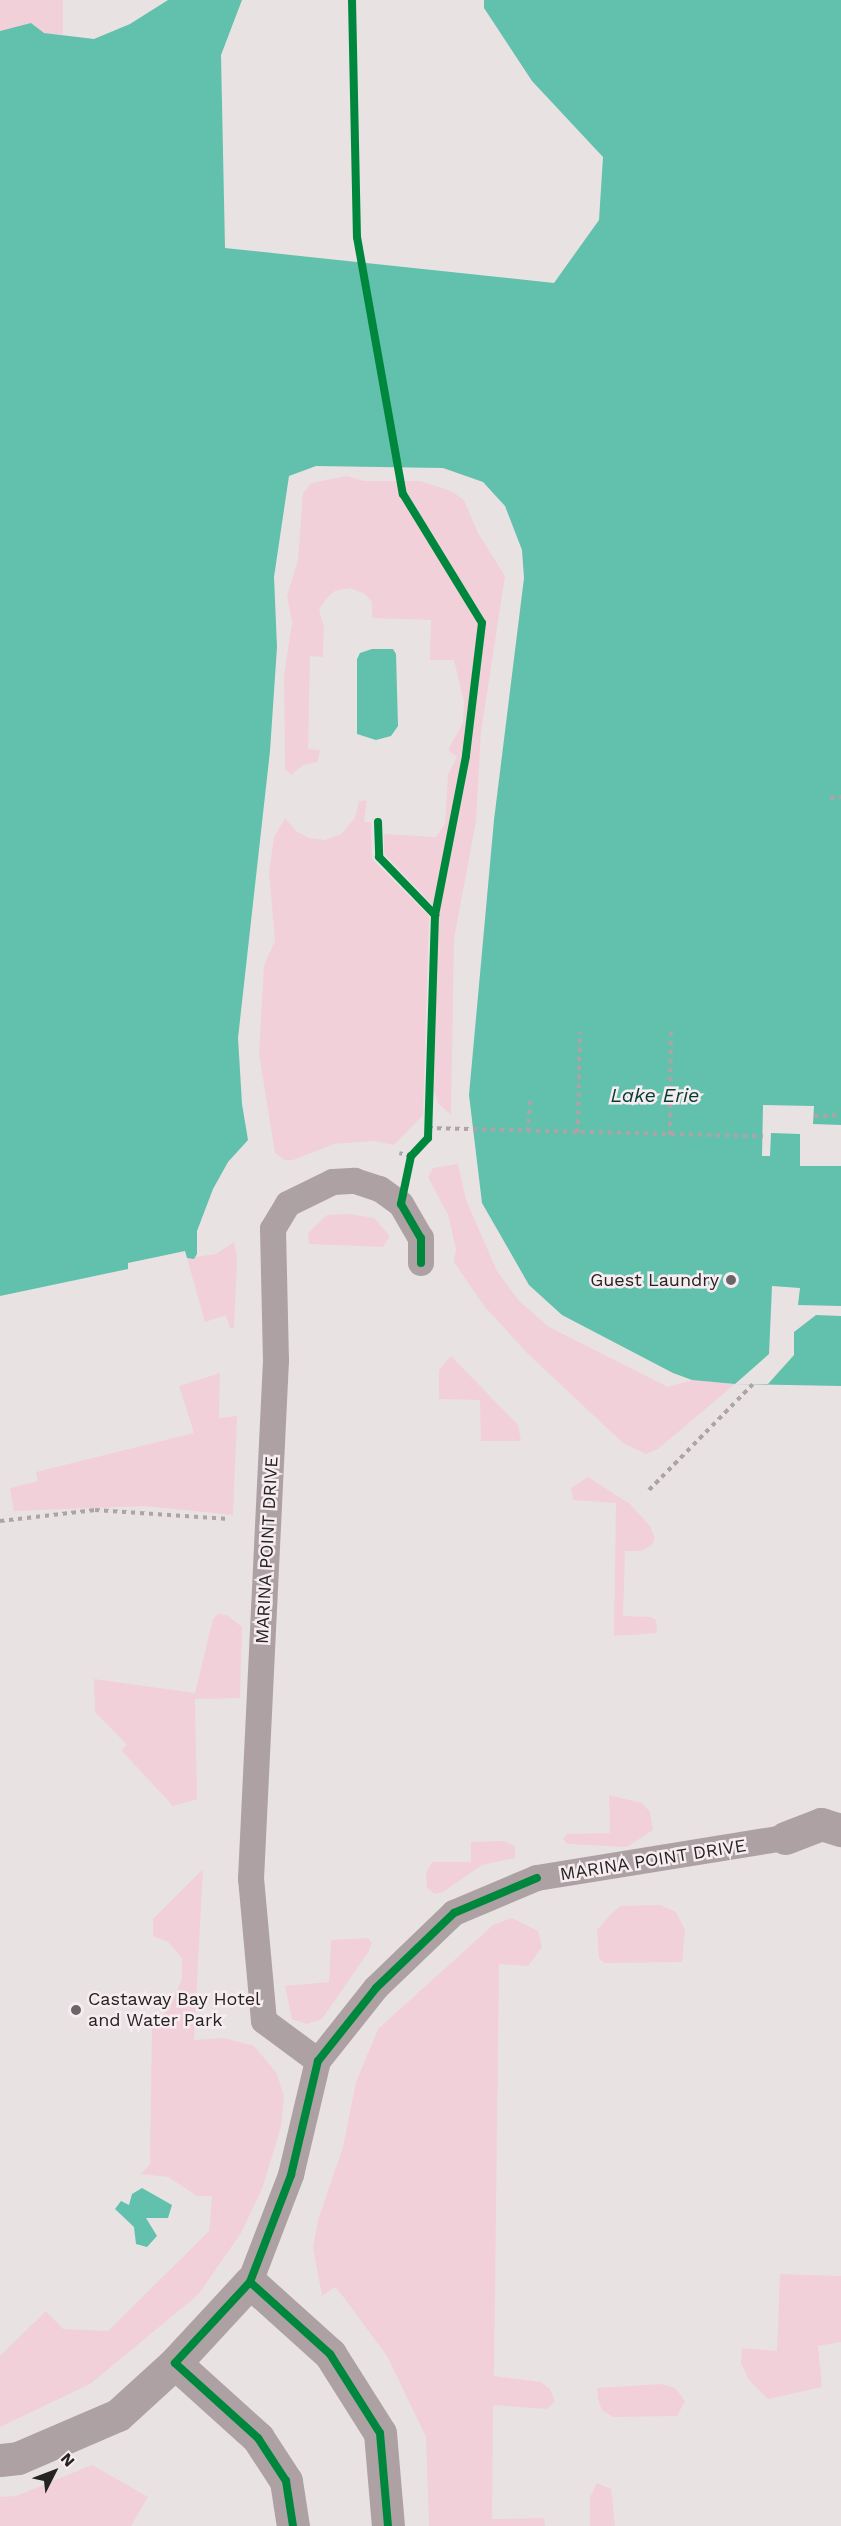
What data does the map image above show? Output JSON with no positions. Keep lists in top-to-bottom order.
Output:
{
  "streets": {
    "street": ["MARINA POINT DRIVE"]
  },
  "water": ["Lake Erie"],
  "places": ["Guest Laundry", "Castaway Bay Hotel and Water Park"],
  "north": "top right"
}
